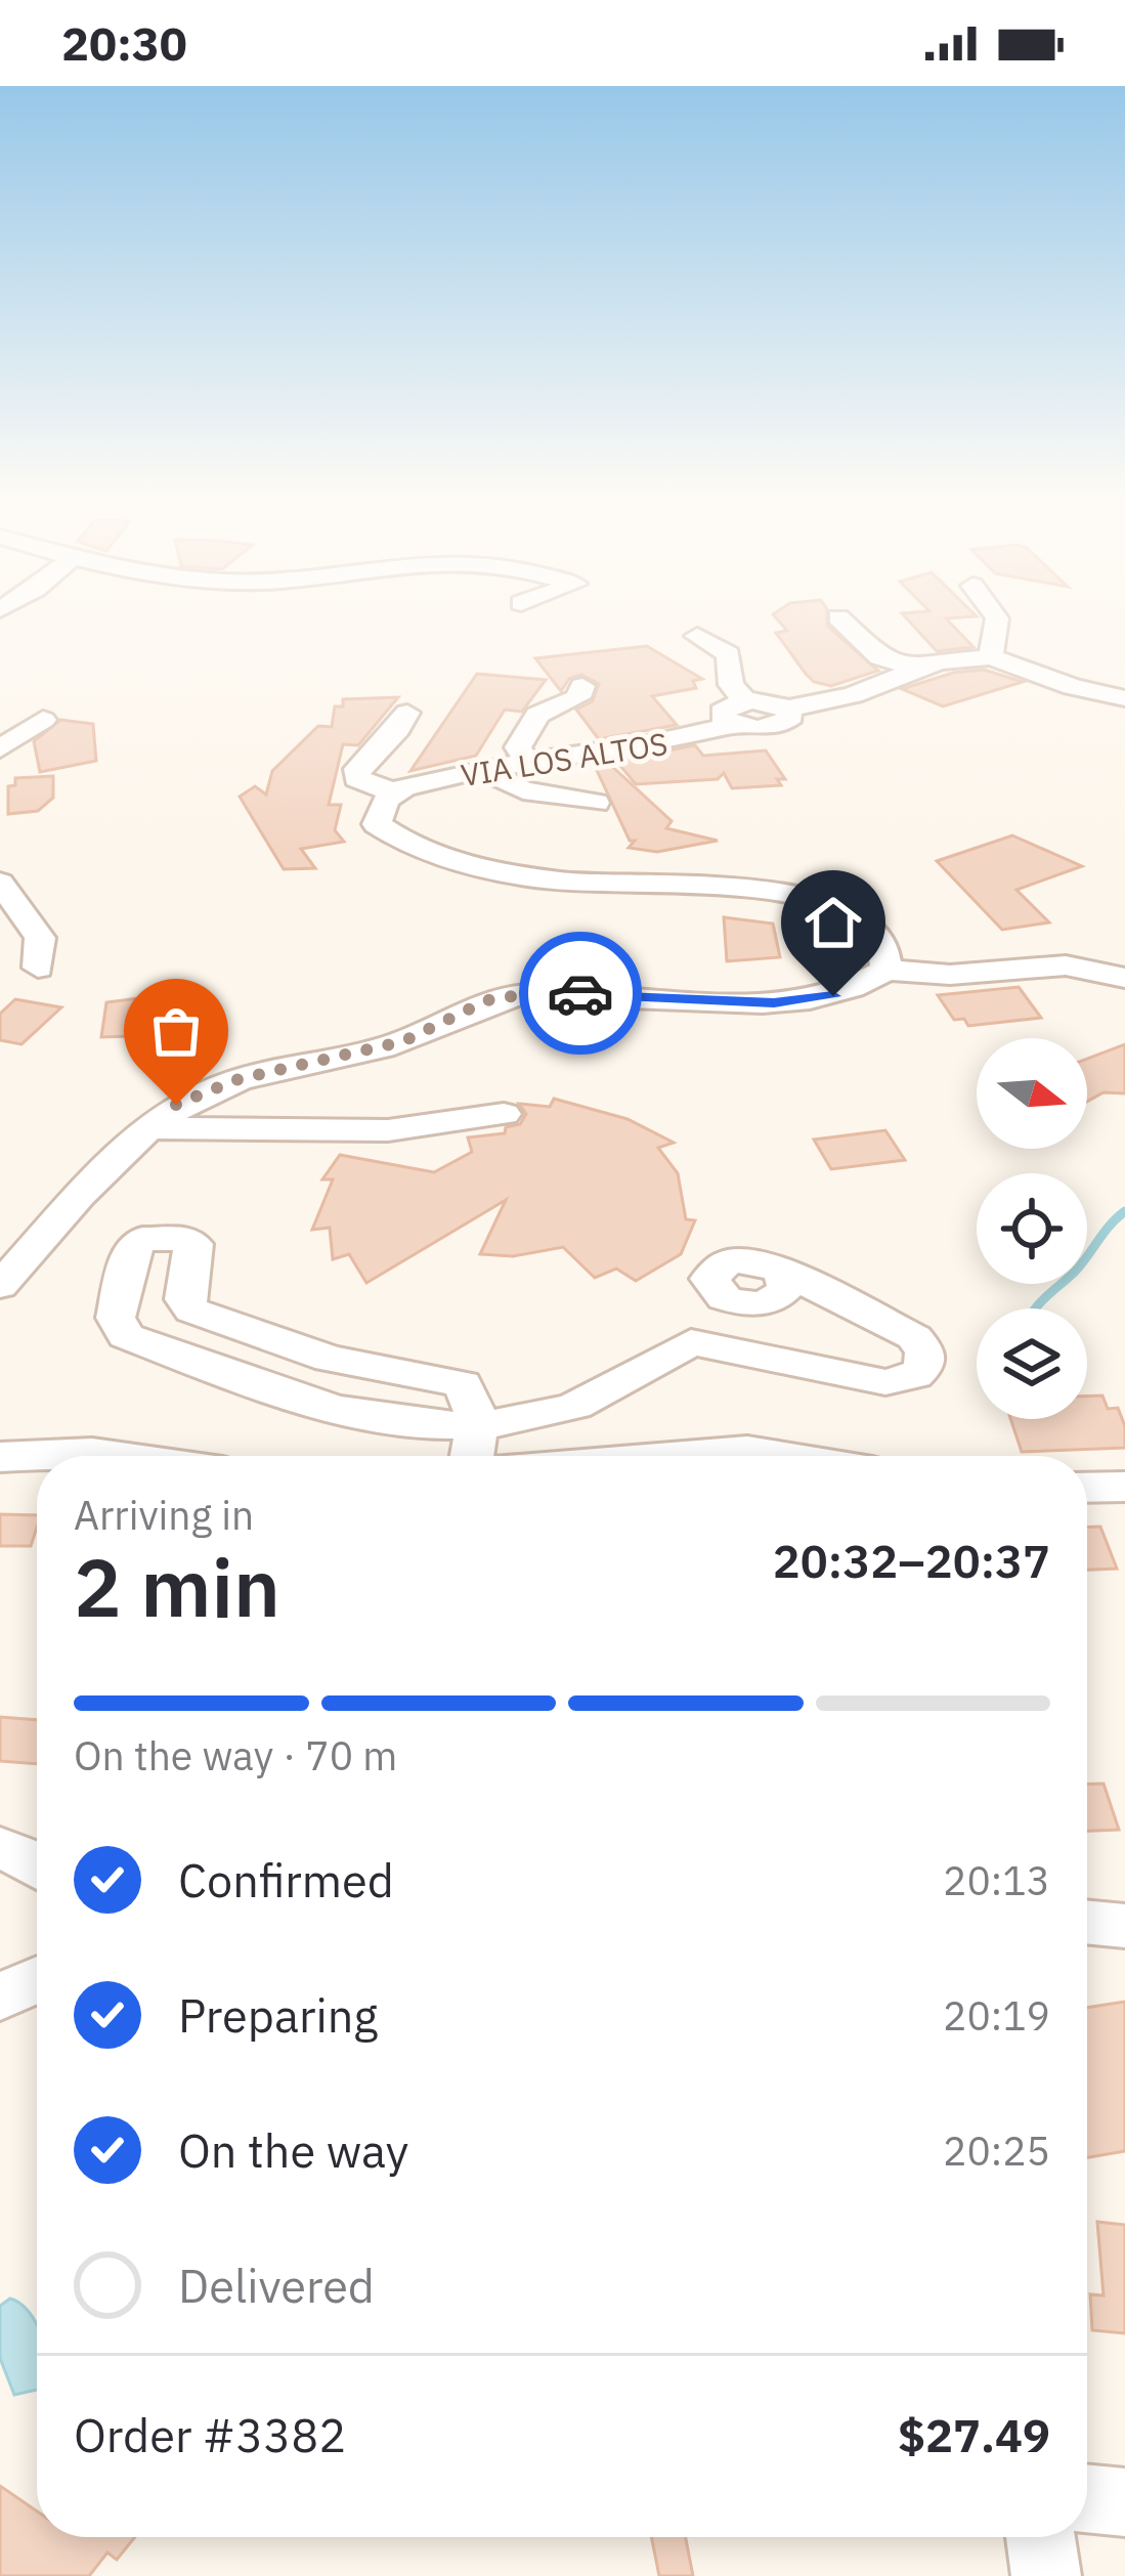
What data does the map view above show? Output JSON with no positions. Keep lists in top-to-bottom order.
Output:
{
  "streets": {
    "street": ["VIA LOS ALTOS"]
  },
  "north": "right",
  "page": {
    "status": "20:30",
    "heading": ["2 min", "Arriving in", "20:32–20:37"],
    "panel": ["Order #3382", "$27.49"],
    "bar": "On the way · 70 m",
    "list": [
      ["Confirmed", "20:13"],
      ["Preparing", "20:19"],
      ["On the way", "20:25"],
      "Delivered"
    ]
  }
}
